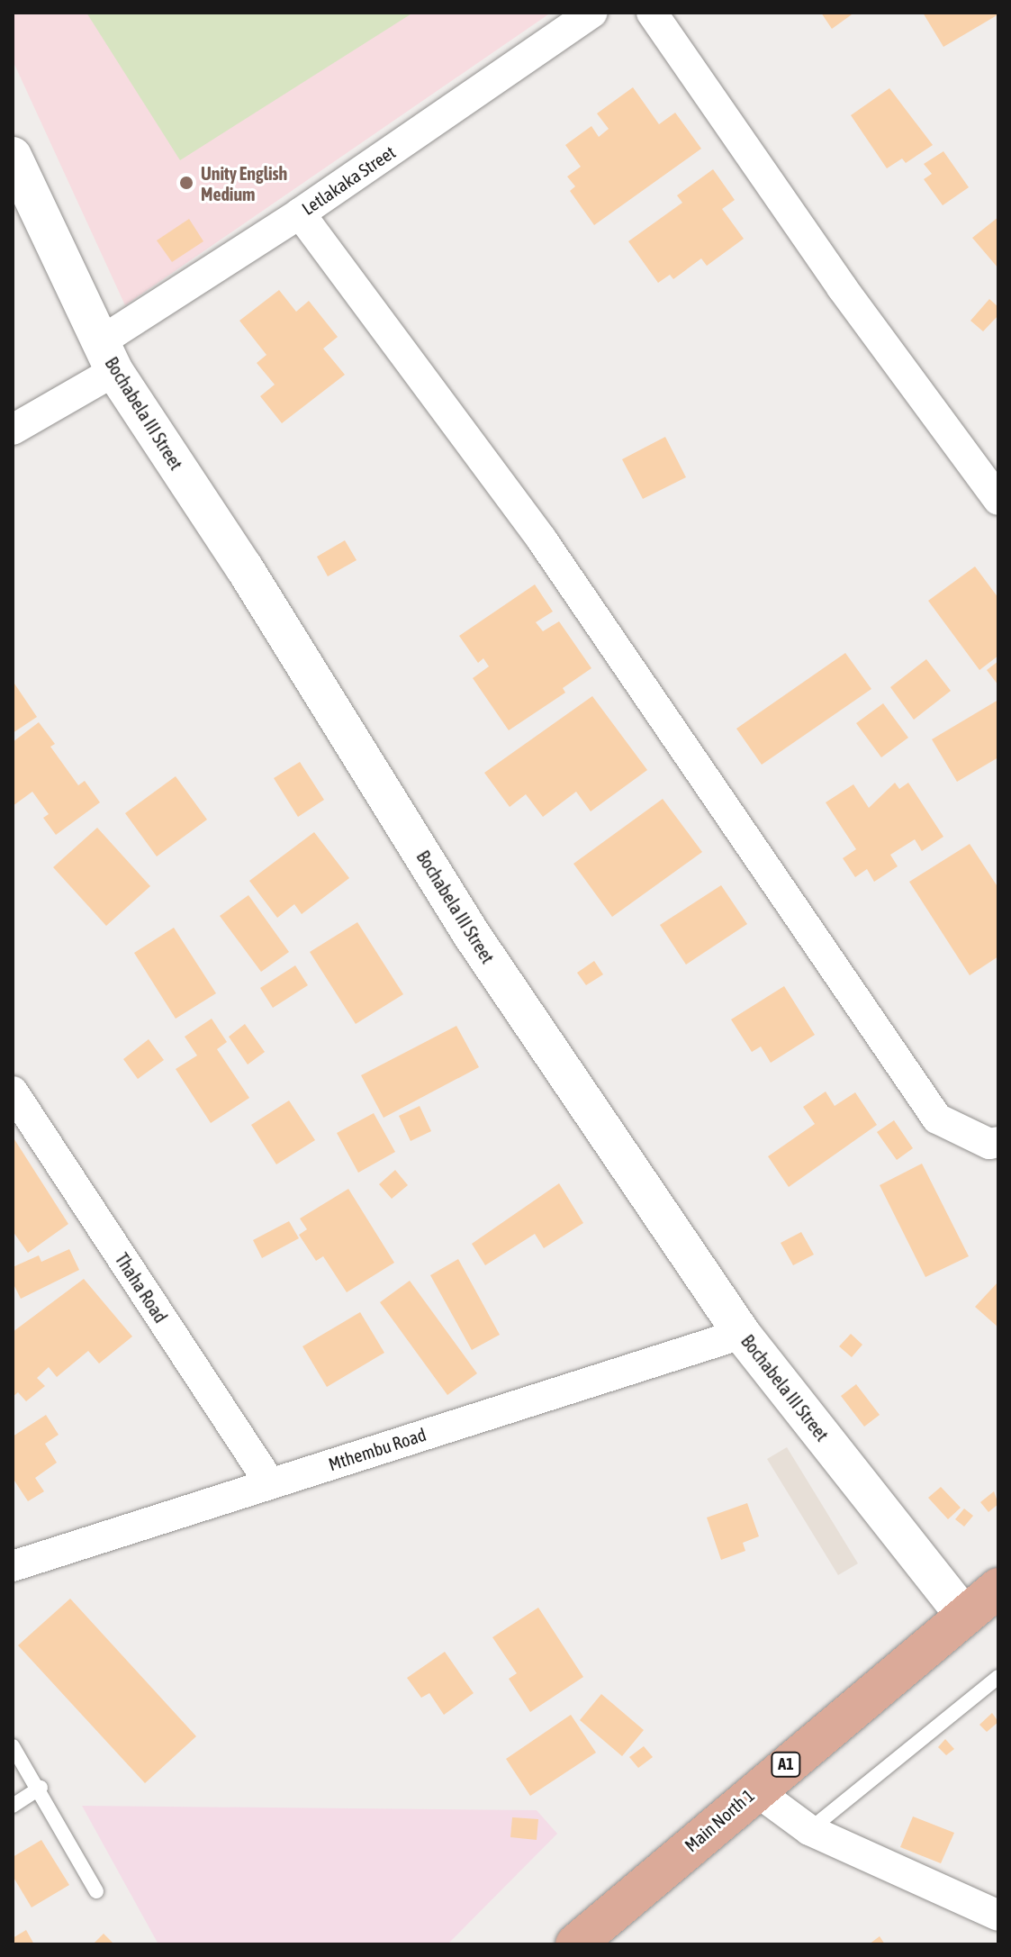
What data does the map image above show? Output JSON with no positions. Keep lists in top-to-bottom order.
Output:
{
  "streets": {
    "main road": ["A1", "Main North 1"],
    "street": [
      "Letlakaka Street",
      "Bochabela III Street",
      "Thaha Road",
      "Mthembu Road"
    ]
  },
  "crossings": [
    ["Letlakaka Street", "Bochabela III Street"],
    ["Bochabela III Street", "Mthembu Road"],
    ["Bochabela III Street", "Main North 1"],
    ["Thaha Road", "Mthembu Road"]
  ],
  "places": ["Unity English Medium"]
}
